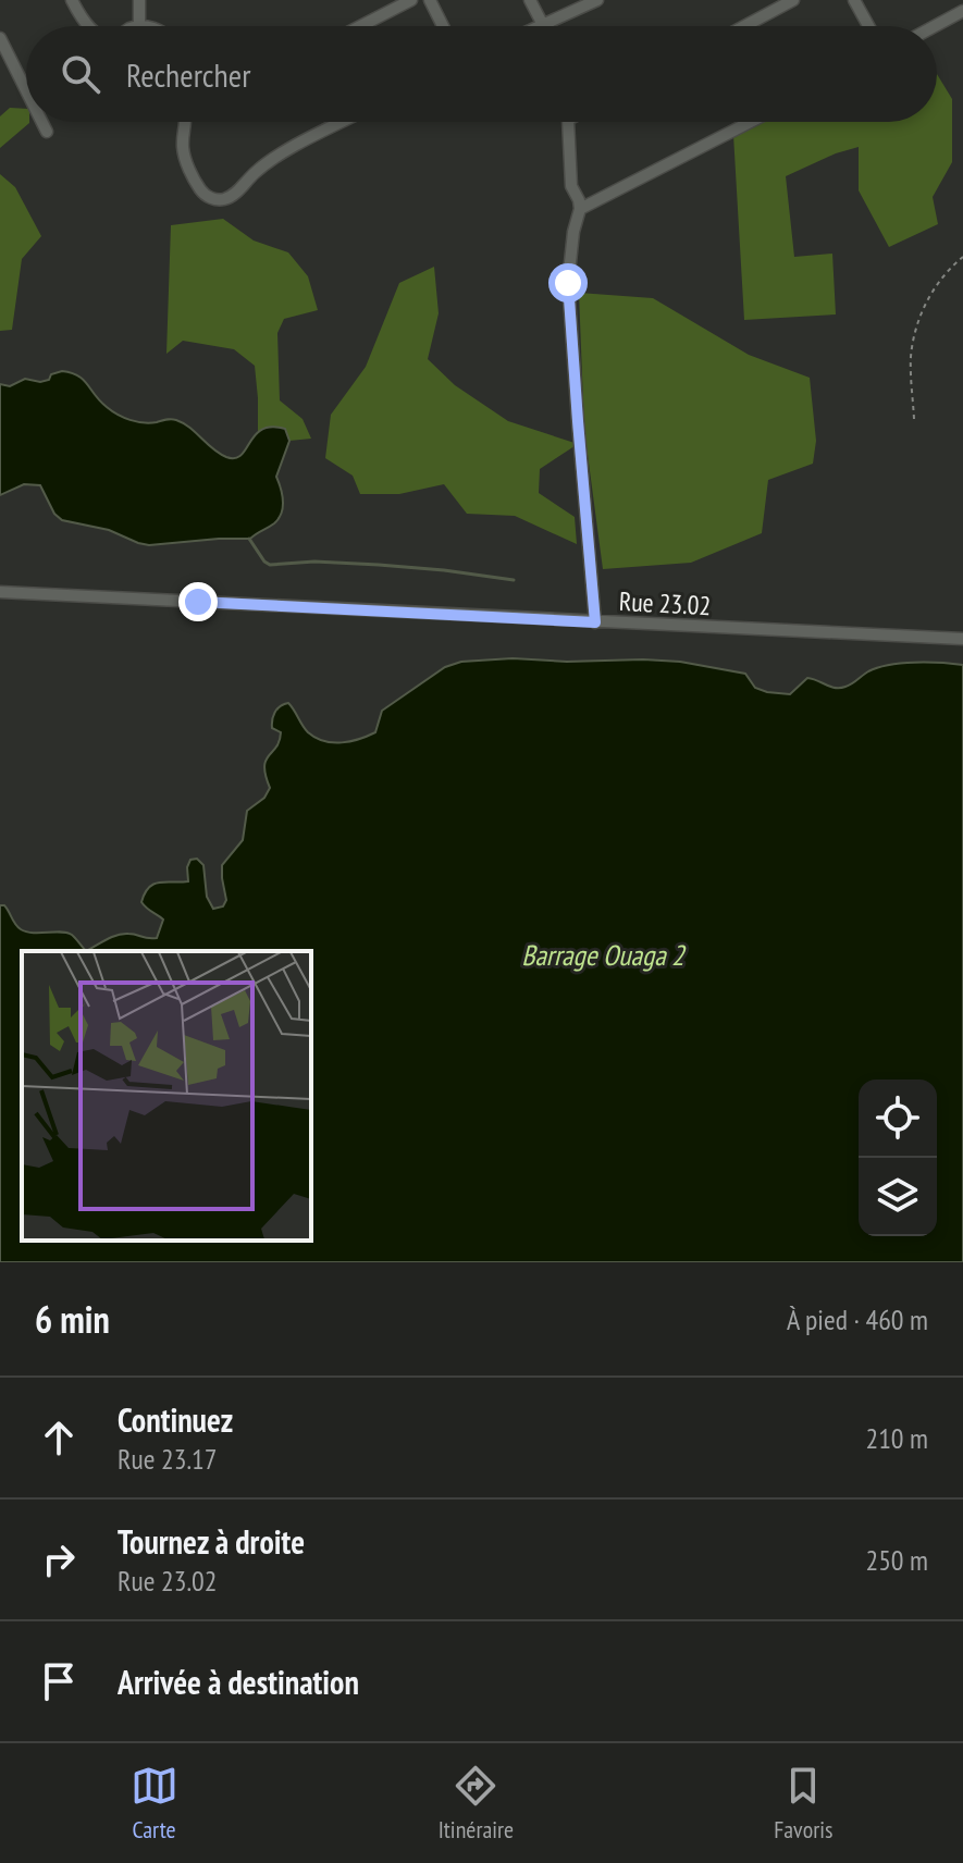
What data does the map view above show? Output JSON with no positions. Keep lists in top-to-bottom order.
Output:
{
  "streets": {
    "street": ["Rue 23.02"]
  },
  "water": ["Barrage Ouaga 2"],
  "page": {
    "search": "Rechercher",
    "heading": ["6 min", "À pied · 460 m"],
    "list": [
      ["Continuez", "Rue 23.17", "210 m"],
      ["Tournez à droite", "Rue 23.02", "250 m"],
      "Arrivée à destination"
    ],
    "nav": ["Carte", "Itinéraire", "Favoris"]
  }
}
